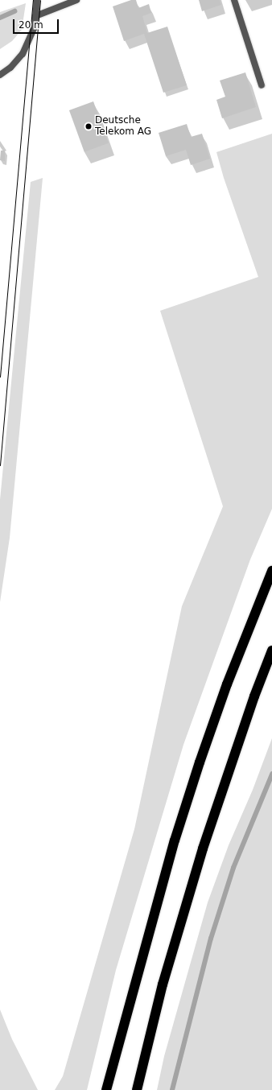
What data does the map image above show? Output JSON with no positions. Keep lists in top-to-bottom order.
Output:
{
  "places": ["Deutsche Telekom AG"],
  "scale_bar": "20 m"
}
